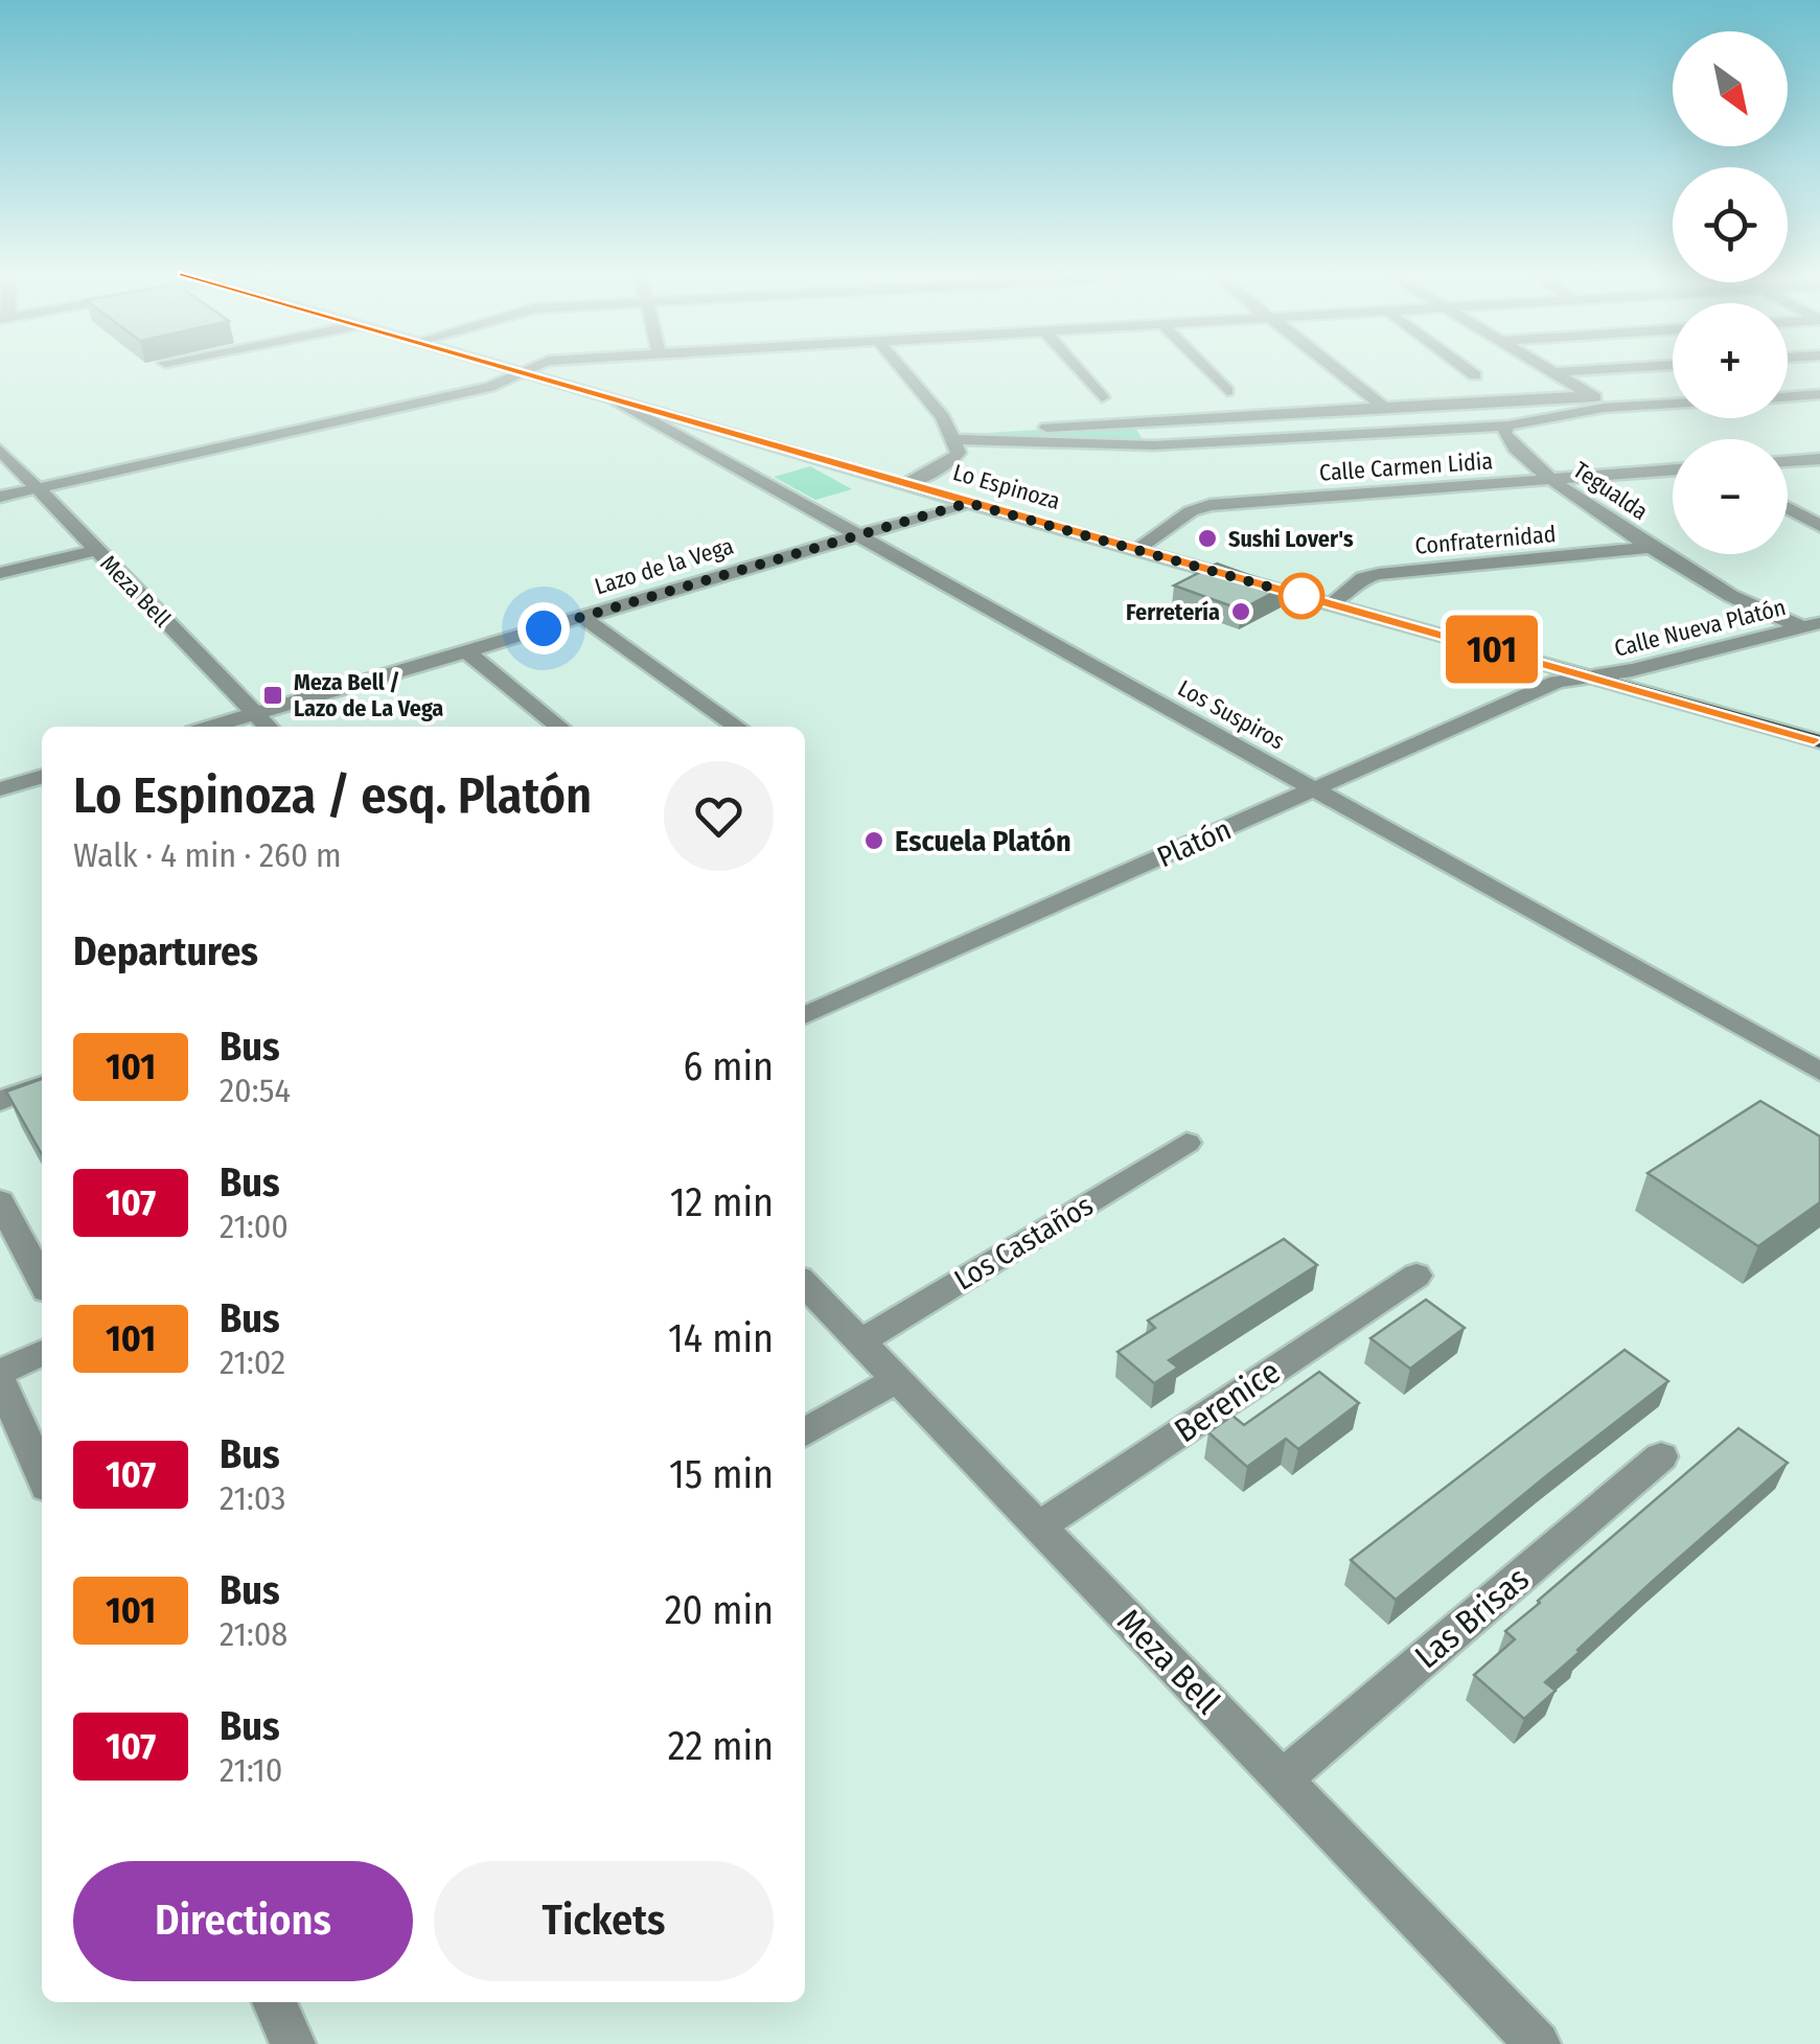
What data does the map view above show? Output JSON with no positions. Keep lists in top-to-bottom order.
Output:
{
  "streets": {
    "main road": ["Lo Espinoza"],
    "street": [
      "Calle Carmen Lidia",
      "Tegualda",
      "Confraternidad",
      "Lazo de la Vega",
      "Meza Bell",
      "Calle Nueva Platón",
      "Los Suspiros",
      "Platón",
      "Los Castaños",
      "Berenice",
      "Las Brisas"
    ]
  },
  "crossings": [
    ["Calle Carmen Lidia", "Lo Espinoza"],
    ["Calle Carmen Lidia", "Tegualda"],
    ["Lo Espinoza", "Confraternidad"],
    ["Lo Espinoza", "Lazo de la Vega"],
    ["Lo Espinoza", "Calle Nueva Platón"],
    ["Lo Espinoza", "Los Suspiros"],
    ["Lo Espinoza", "Platón"],
    ["Tegualda", "Confraternidad"],
    ["Tegualda", "Calle Nueva Platón"],
    ["Lazo de la Vega", "Meza Bell"],
    ["Lazo de la Vega", "Los Suspiros"],
    ["Meza Bell", "Los Castaños"],
    ["Meza Bell", "Berenice"],
    ["Meza Bell", "Las Brisas"],
    ["Calle Nueva Platón", "Platón"],
    ["Los Suspiros", "Platón"]
  ],
  "places": {
    "other": ["Sushi Lover's", "Ferretería", "Escuela Platón"],
    "transit": ["Meza Bell / Lazo de La Vega"]
  },
  "lines": ["bus line 101"],
  "north": "bottom right",
  "page": {
    "on_map": "101",
    "map_buttons": ["+", "−"],
    "heading": [
      ["Lo Espinoza / esq. Platón", "Walk · 4 min · 260 m"],
      "Departures"
    ],
    "list": [
      {
        "mark": "101",
        "name": "Bus",
        "note": "20:54",
        "value": "6 min"
      },
      {
        "mark": "107",
        "name": "Bus",
        "note": "21:00",
        "value": "12 min"
      },
      {
        "mark": "101",
        "name": "Bus",
        "note": "21:02",
        "value": "14 min"
      },
      {
        "mark": "107",
        "name": "Bus",
        "note": "21:03",
        "value": "15 min"
      },
      {
        "mark": "101",
        "name": "Bus",
        "note": "21:08",
        "value": "20 min"
      },
      {
        "mark": "107",
        "name": "Bus",
        "note": "21:10",
        "value": "22 min"
      }
    ],
    "buttons": ["Directions", "Tickets"]
  }
}
